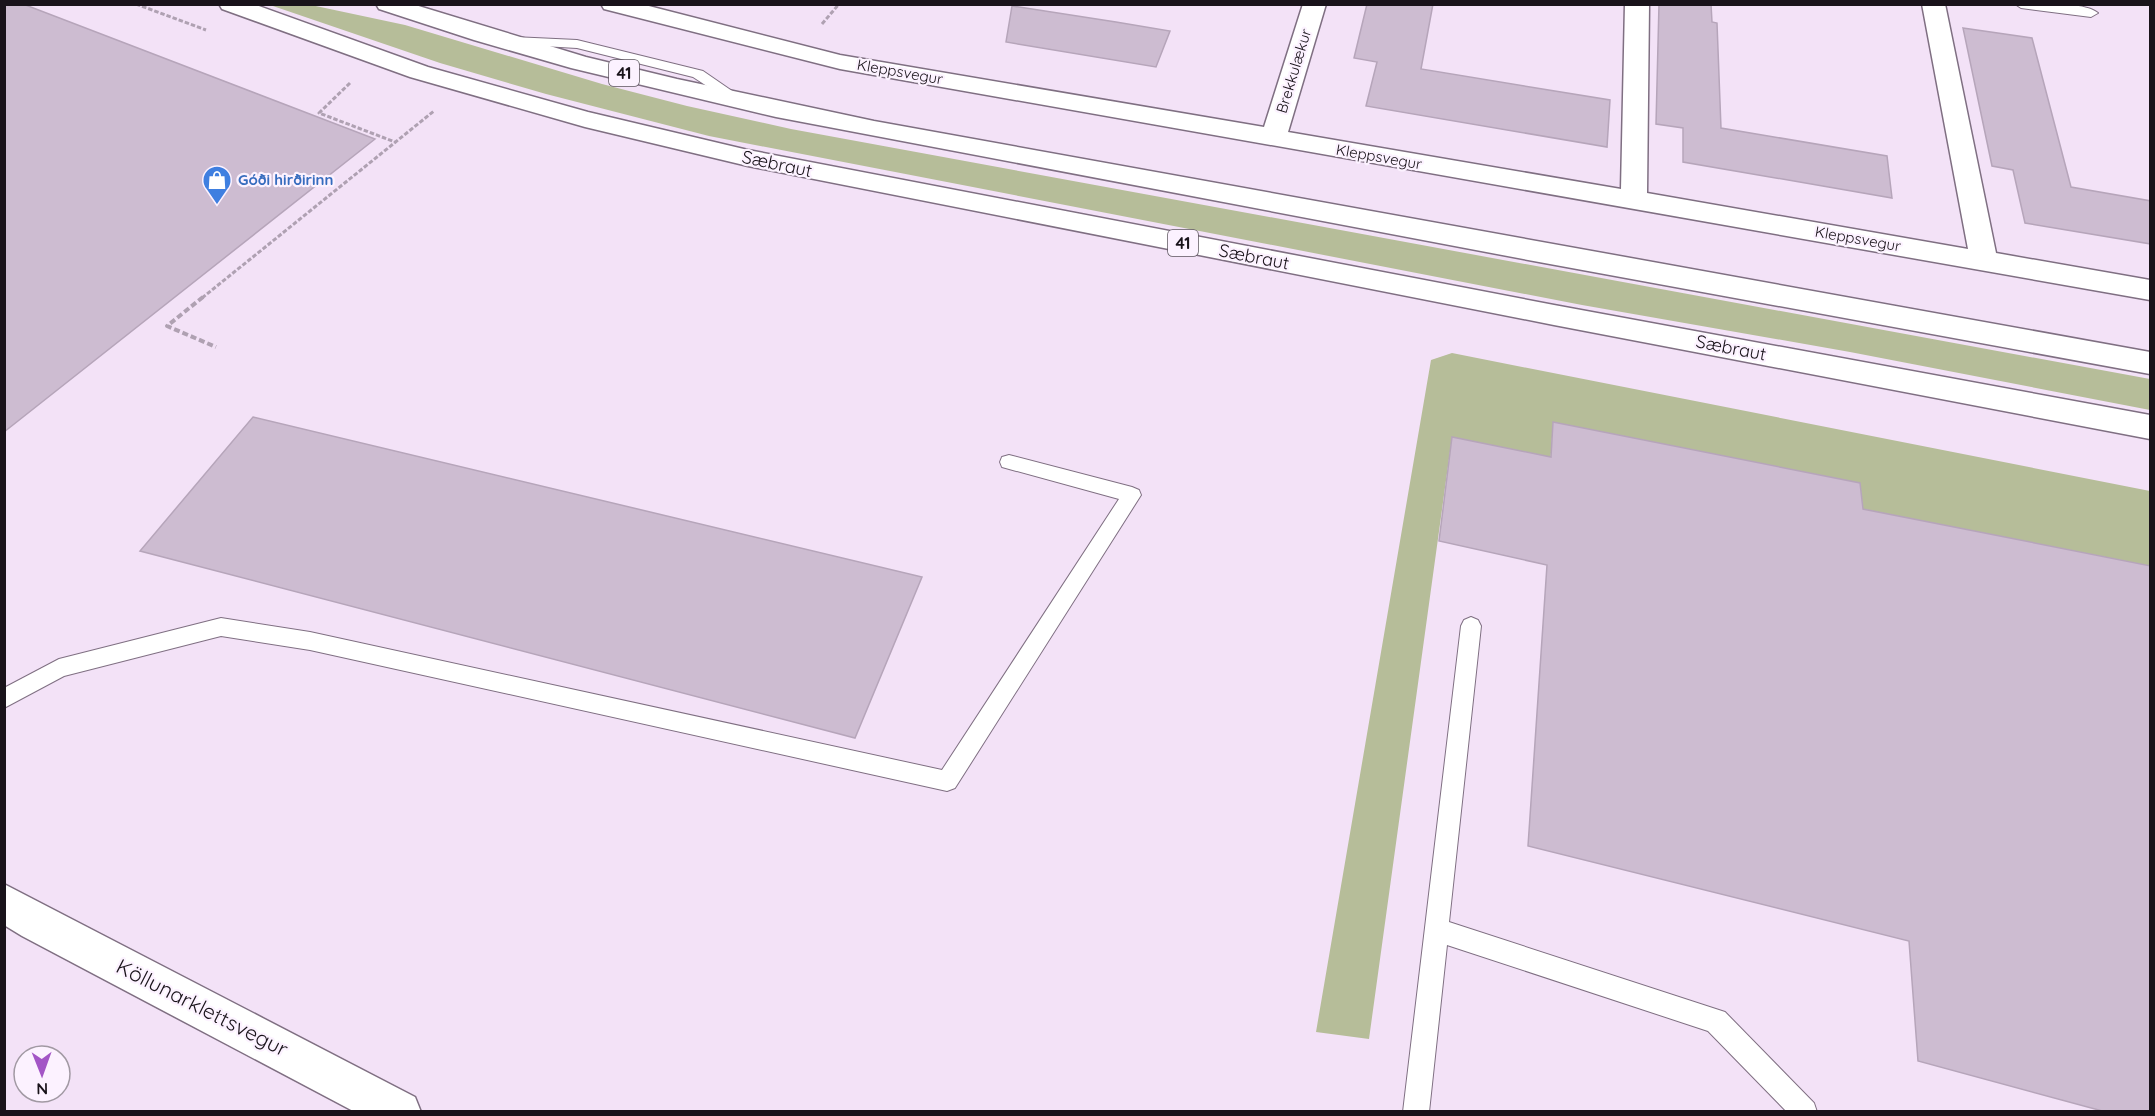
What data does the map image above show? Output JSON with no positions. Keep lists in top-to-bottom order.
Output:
{
  "streets": {
    "main road": [
      "Brekkulækur",
      "Kleppsvegur",
      "41",
      "Sæbraut",
      "Köllunarklettsvegur"
    ]
  },
  "crossings": [
    ["Brekkulækur", "Kleppsvegur"]
  ],
  "places": {
    "shop": ["Góði hirðirinn"]
  },
  "north": "bottom"
}
